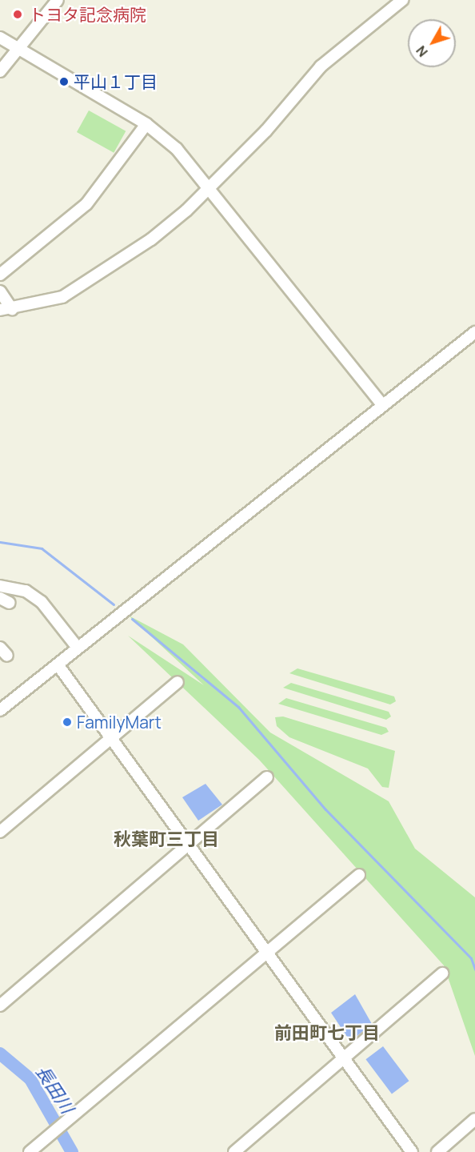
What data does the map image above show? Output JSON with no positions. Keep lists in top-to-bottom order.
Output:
{
  "districts": ["秋葉町三丁目", "前田町七丁目"],
  "water": ["長田川"],
  "places": ["トヨタ記念病院", "平山１丁目", "FamilyMart"],
  "north": "bottom left"
}
